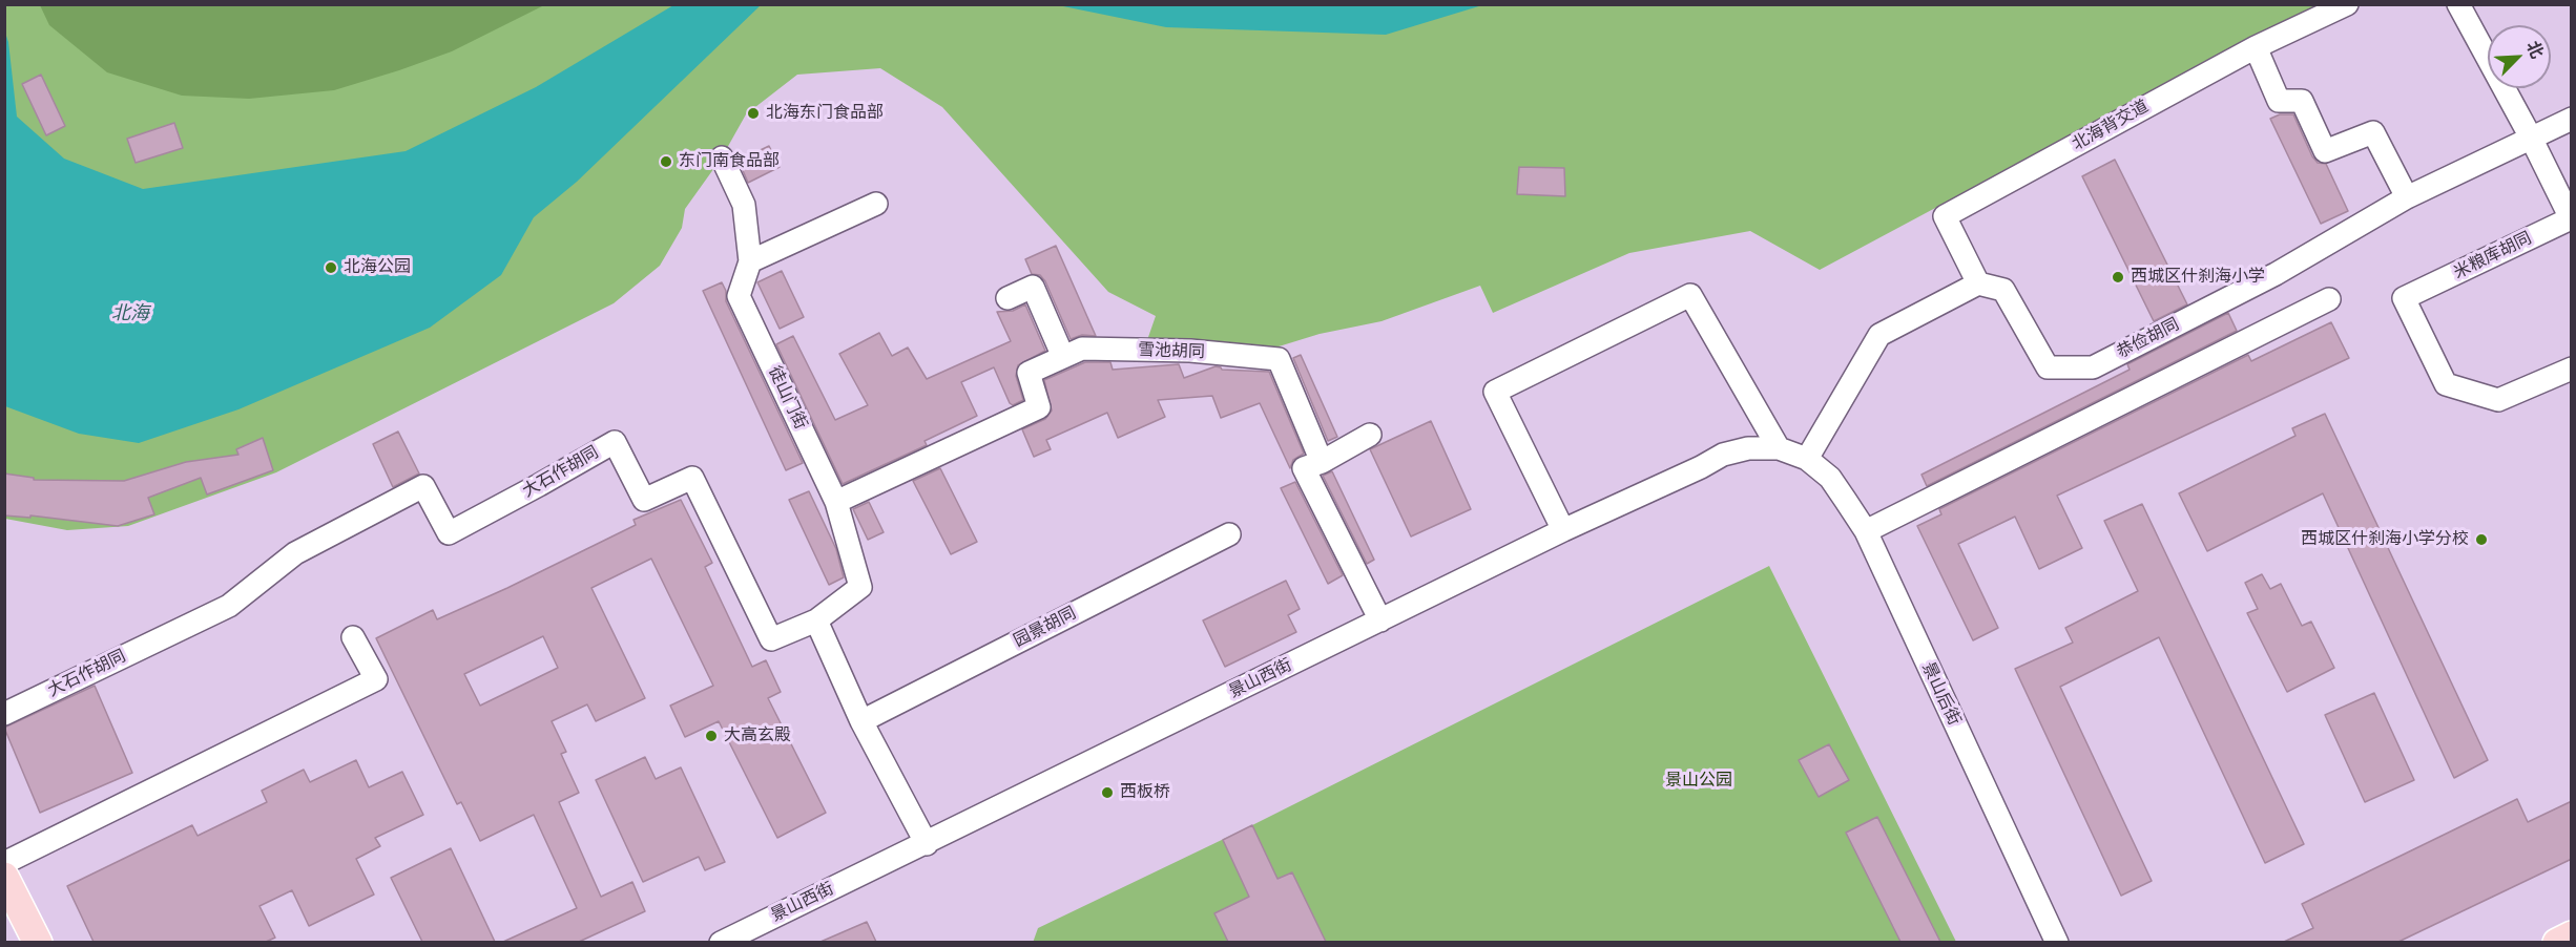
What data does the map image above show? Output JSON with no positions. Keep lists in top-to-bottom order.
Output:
{
  "streets": {
    "street": [
      "北海背交道",
      "米粮库胡同",
      "恭俭胡同",
      "雪池胡同",
      "徒山门街",
      "大石作胡同",
      "园景胡同",
      "景山西街",
      "景山后街"
    ]
  },
  "crossings": [
    ["北海背交道", "恭俭胡同"],
    ["米粮库胡同", "恭俭胡同"],
    ["雪池胡同", "徒山门街"],
    ["徒山门街", "大石作胡同"],
    ["景山西街", "景山后街"]
  ],
  "water": ["北海"],
  "parks": ["景山公园"],
  "places": [
    "北海东门食品部",
    "东门南食品部",
    "北海公园",
    "西城区什刹海小学",
    "西城区什刹海小学分校",
    "大高玄殿",
    "西板桥"
  ],
  "north": "top right"
}
